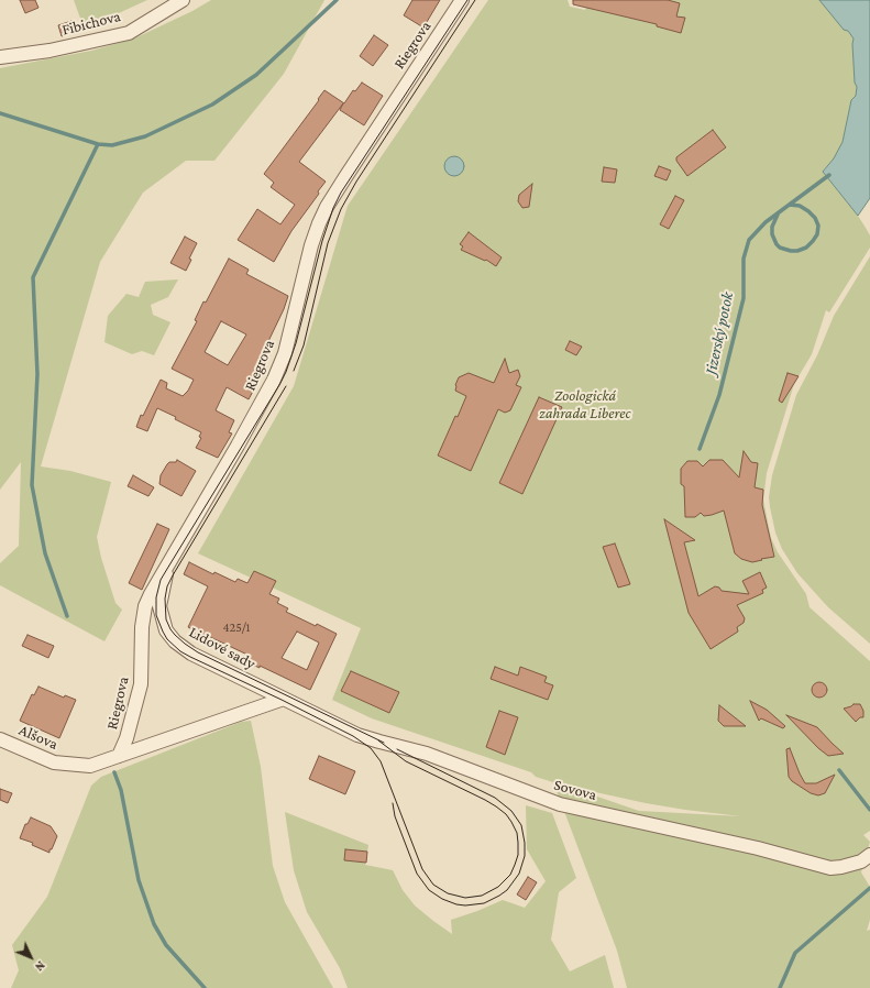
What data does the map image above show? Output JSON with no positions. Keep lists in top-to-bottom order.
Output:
{
  "streets": {
    "street": [
      "Fibichova",
      "Riegrova",
      "Lidové sady",
      "Alšova",
      "Sovova"
    ]
  },
  "crossings": [
    ["Riegrova", "Lidové sady"],
    ["Riegrova", "Alšova"],
    ["Lidové sady", "Sovova"]
  ],
  "water": ["Jizerský potok"],
  "parks": ["Zoologická zahrada Liberec"],
  "house_numbers": ["425/1"],
  "north": "bottom right"
}
